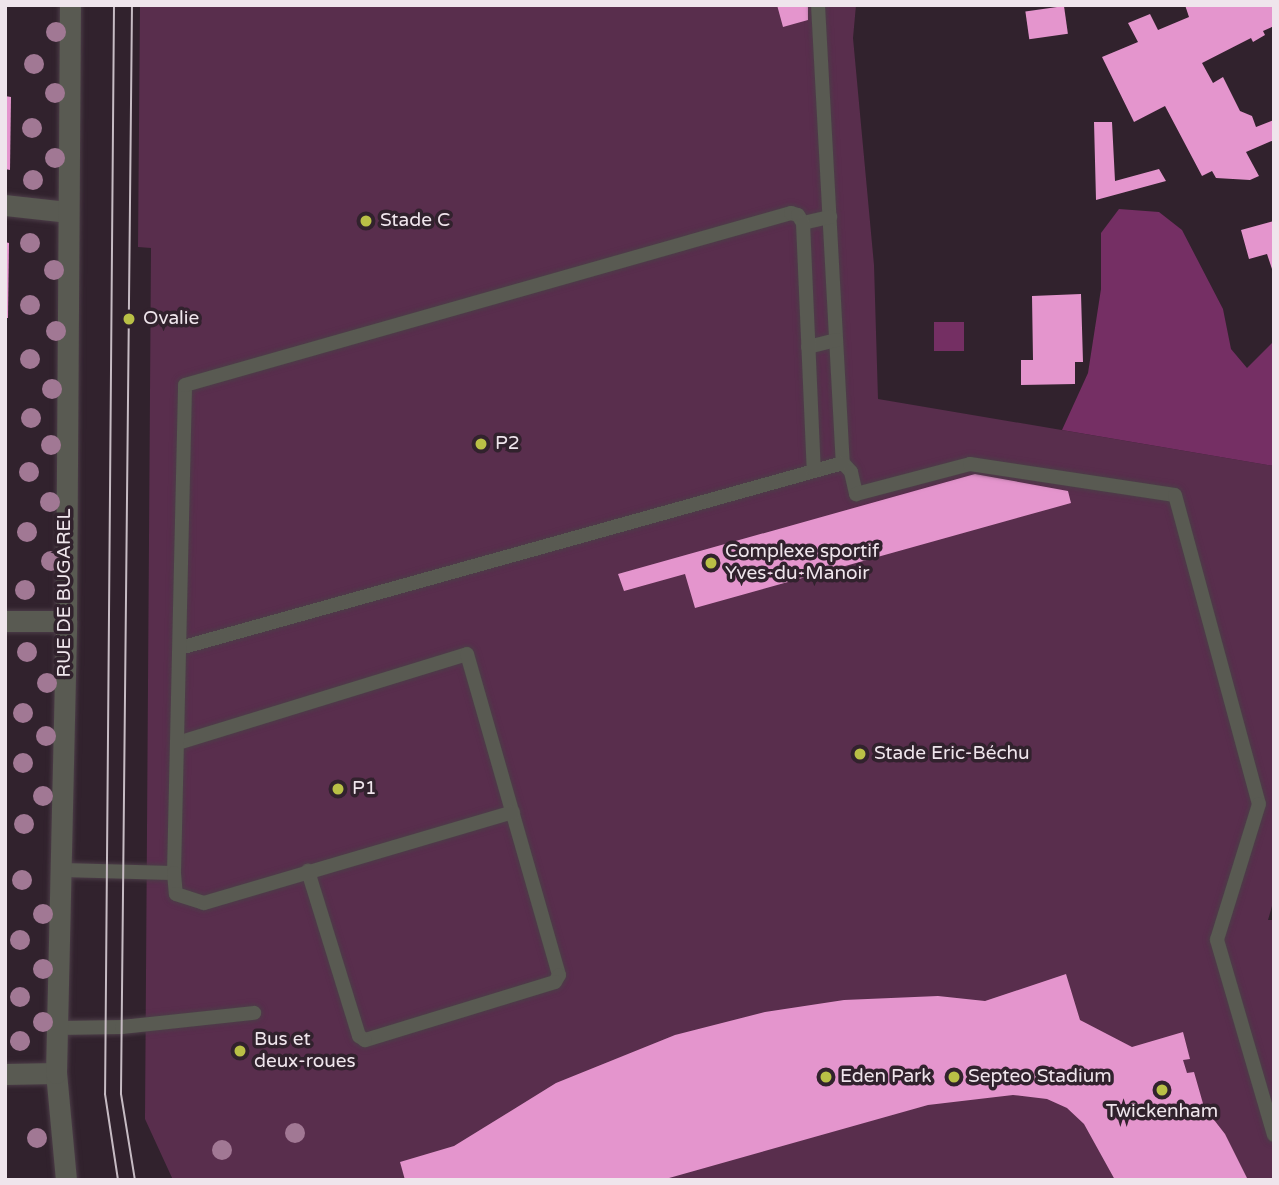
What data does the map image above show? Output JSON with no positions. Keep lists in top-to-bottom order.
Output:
{
  "streets": {
    "street": ["RUE DE BUGAREL"]
  },
  "places": [
    "Stade C",
    "Ovalie",
    "P2",
    "Complexe sportif Yves-du-Manoir",
    "Stade Eric-Béchu",
    "P1",
    "Bus et deux-roues",
    "Eden Park",
    "Septeo Stadium",
    "Twickenham"
  ]
}
